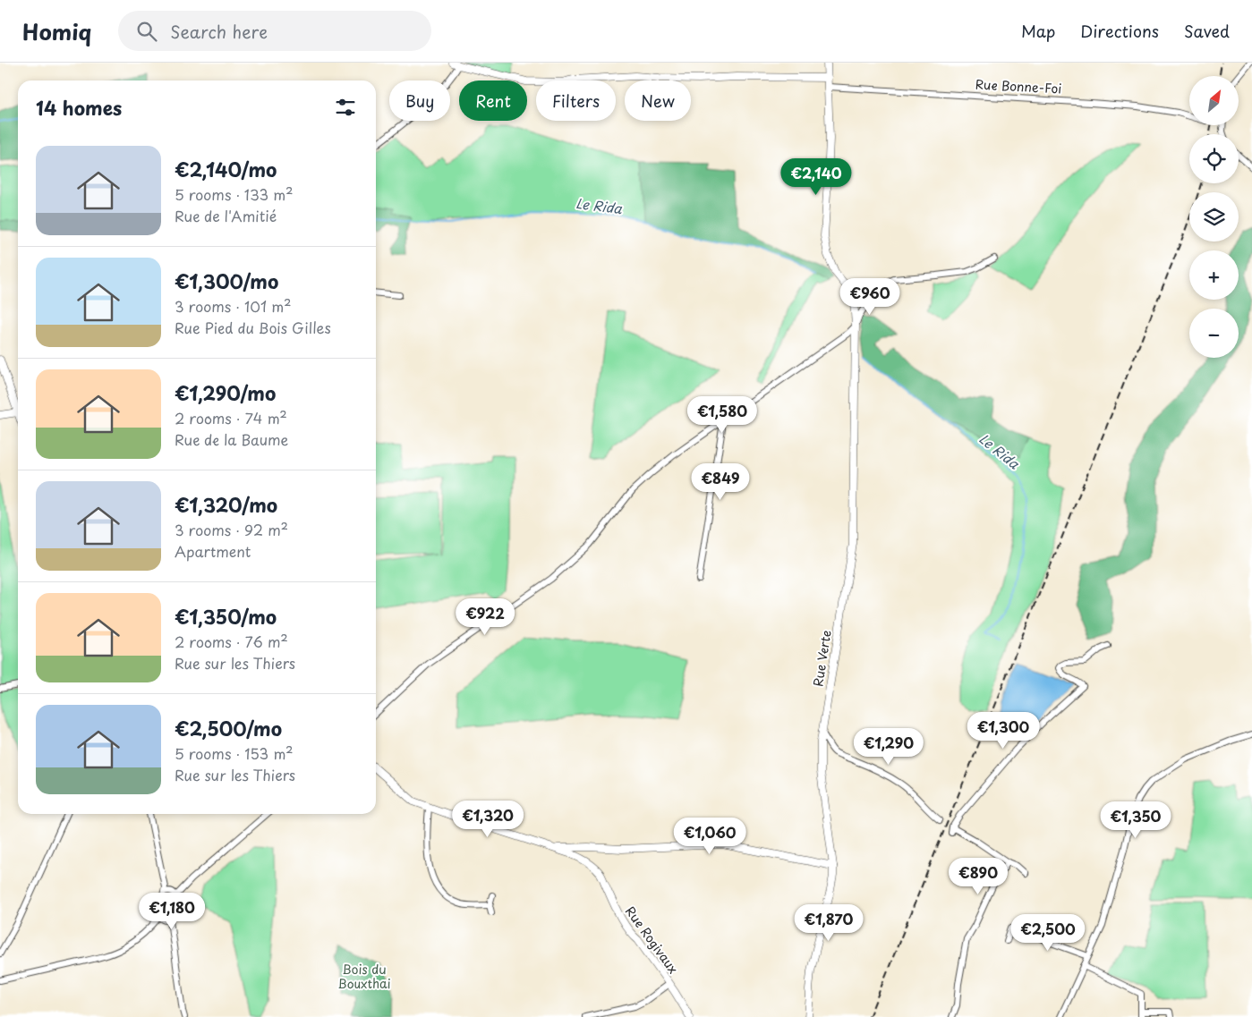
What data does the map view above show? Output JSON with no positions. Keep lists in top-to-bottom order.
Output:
{
  "streets": {
    "street": ["Rue Bonne-Foi", "Rue Verte", "Rue Rogivaux"]
  },
  "water": ["Le Rida"],
  "parks": ["Bois du Bouxthai"],
  "north": "top right",
  "page": {
    "header": "Homiq",
    "search": "Search here",
    "nav": ["Map", "Directions", "Saved"],
    "map_buttons": ["+", "−"],
    "chip": [
      "Buy",
      "Rent",
      "Filters",
      "New"
    ],
    "heading": "14 homes",
    "list": [
      {
        "name": "€2,140/mo",
        "note": "5 rooms · 133 m² · Rue de l'Amitié"
      },
      {
        "name": "€1,300/mo",
        "note": "3 rooms · 101 m² · Rue Pied du Bois Gilles"
      },
      {
        "name": "€1,290/mo",
        "note": "2 rooms · 74 m² · Rue de la Baume"
      },
      {
        "name": "€1,320/mo",
        "note": "3 rooms · 92 m² · Apartment"
      },
      {
        "name": "€1,350/mo",
        "note": "2 rooms · 76 m² · Rue sur les Thiers"
      },
      {
        "name": "€2,500/mo",
        "note": "5 rooms · 153 m² · Rue sur les Thiers"
      }
    ],
    "price": [
      "€2,140",
      "€960",
      "€1,580",
      "€849",
      "€922",
      "€1,300",
      "€1,290",
      "€1,320",
      "€1,350",
      "€1,060",
      "€890",
      "€1,180",
      "€1,870",
      "€2,500"
    ]
  }
}
